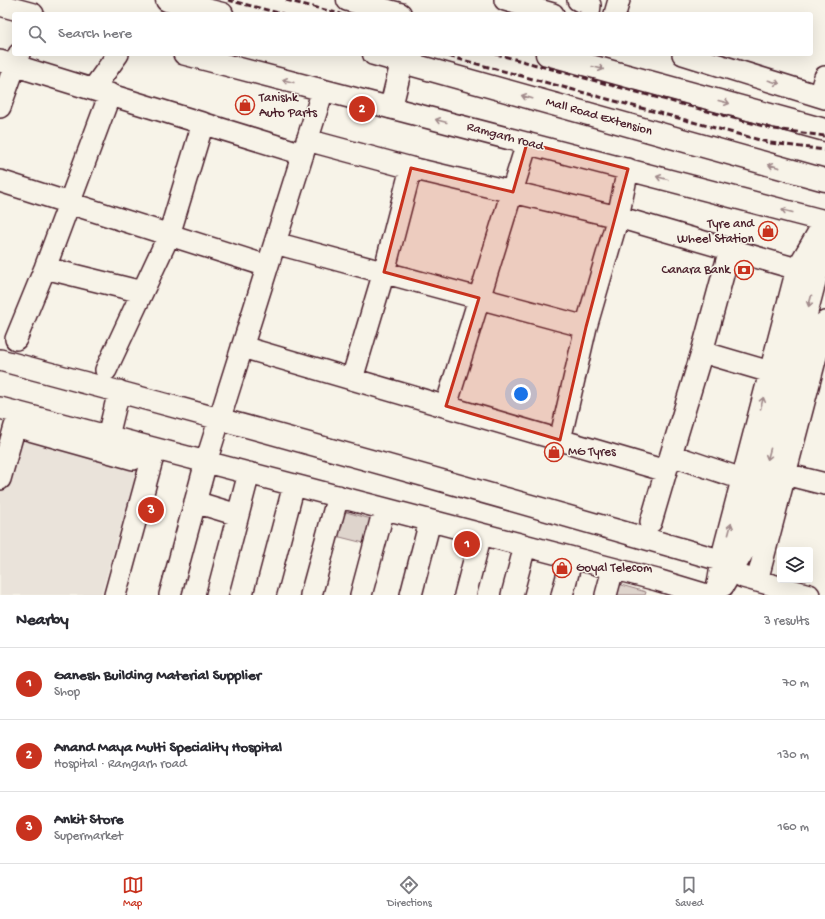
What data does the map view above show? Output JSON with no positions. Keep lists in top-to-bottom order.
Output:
{
  "streets": {
    "main road": ["Mall Road Extension"],
    "street": ["Ramgarh road"]
  },
  "places": {
    "shop": [
      "Tanishk Auto Parts",
      "Tyre and Wheel Station",
      "MG Tyres",
      "Goyal Telecom"
    ],
    "bank": ["Canara Bank"]
  },
  "page": {
    "search": "Search here",
    "pins": ["2", "3", "1"],
    "heading": ["Nearby", "3 results"],
    "list": [
      {
        "mark": "1",
        "name": "Ganesh Building Material Supplier",
        "note": "Shop",
        "value": "70 m"
      },
      {
        "mark": "2",
        "name": "Anand Maya Multi Speciality Hospital",
        "note": "Hospital · Ramgarh road",
        "value": "130 m"
      },
      {
        "mark": "3",
        "name": "Ankit Store",
        "note": "Supermarket",
        "value": "160 m"
      }
    ],
    "nav": ["Map", "Directions", "Saved"]
  }
}
